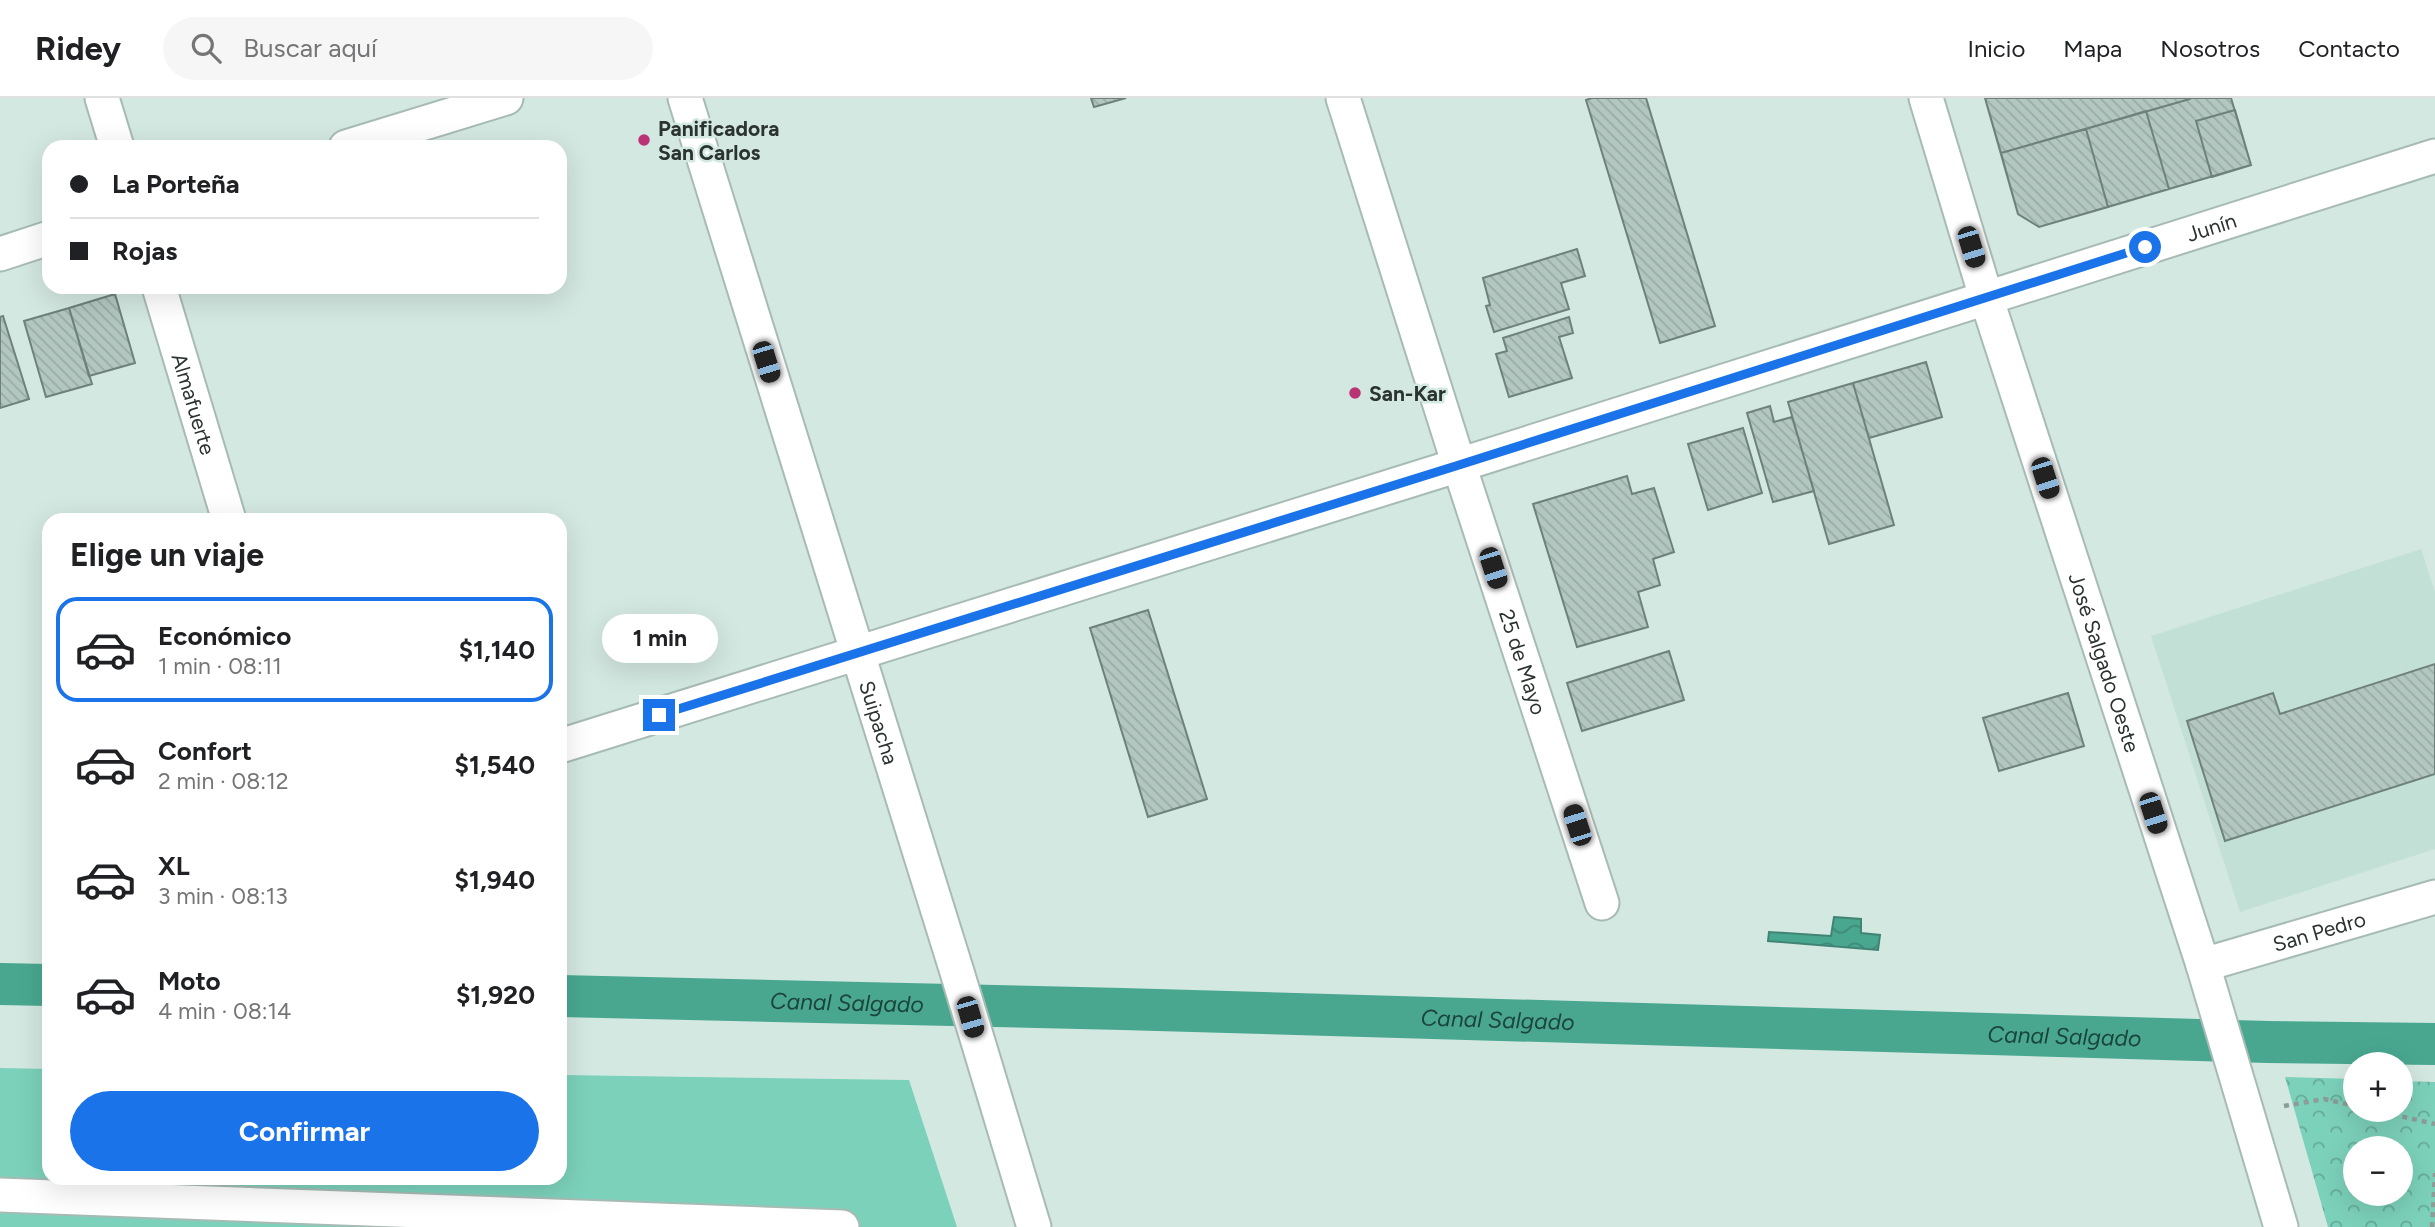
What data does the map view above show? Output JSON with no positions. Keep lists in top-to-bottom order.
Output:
{
  "streets": {
    "street": [
      "Junín",
      "Almafuerte",
      "25 de Mayo",
      "José Salgado Oeste",
      "Suipacha",
      "San Pedro"
    ]
  },
  "crossings": [
    ["Junín", "25 de Mayo"],
    ["Junín", "José Salgado Oeste"],
    ["Junín", "Suipacha"],
    ["José Salgado Oeste", "San Pedro"]
  ],
  "water": ["Canal Salgado"],
  "places": ["Panificadora San Carlos", "San-Kar"],
  "page": {
    "header": "Ridey",
    "search": "Buscar aquí",
    "nav": [
      "Inicio",
      "Mapa",
      "Nosotros",
      "Contacto"
    ],
    "banner": ["La Porteña", "Rojas"],
    "heading": "Elige un viaje",
    "list": [
      {
        "name": "Económico",
        "note": "1 min · 08:11",
        "value": "$1,140"
      },
      {
        "name": "Confort",
        "note": "2 min · 08:12",
        "value": "$1,540"
      },
      {
        "name": "XL",
        "note": "3 min · 08:13",
        "value": "$1,940"
      },
      {
        "name": "Moto",
        "note": "4 min · 08:14",
        "value": "$1,920"
      }
    ],
    "bubble": "1 min",
    "map_buttons": ["+", "−"],
    "buttons": "Confirmar"
  }
}
